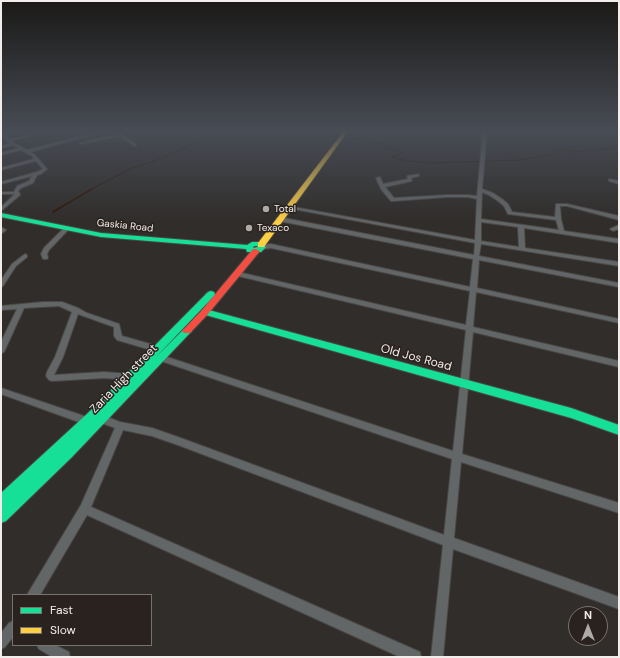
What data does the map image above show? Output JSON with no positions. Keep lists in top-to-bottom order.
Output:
{
  "streets": {
    "main road": ["Gaskia Road", "Old Jos Road", "Zaria High street"]
  },
  "crossings": [
    ["Gaskia Road", "Zaria High street"],
    ["Old Jos Road", "Zaria High street"]
  ],
  "places": ["Total", "Texaco"],
  "legend": ["Fast", "Slow"],
  "north": "top"
}
